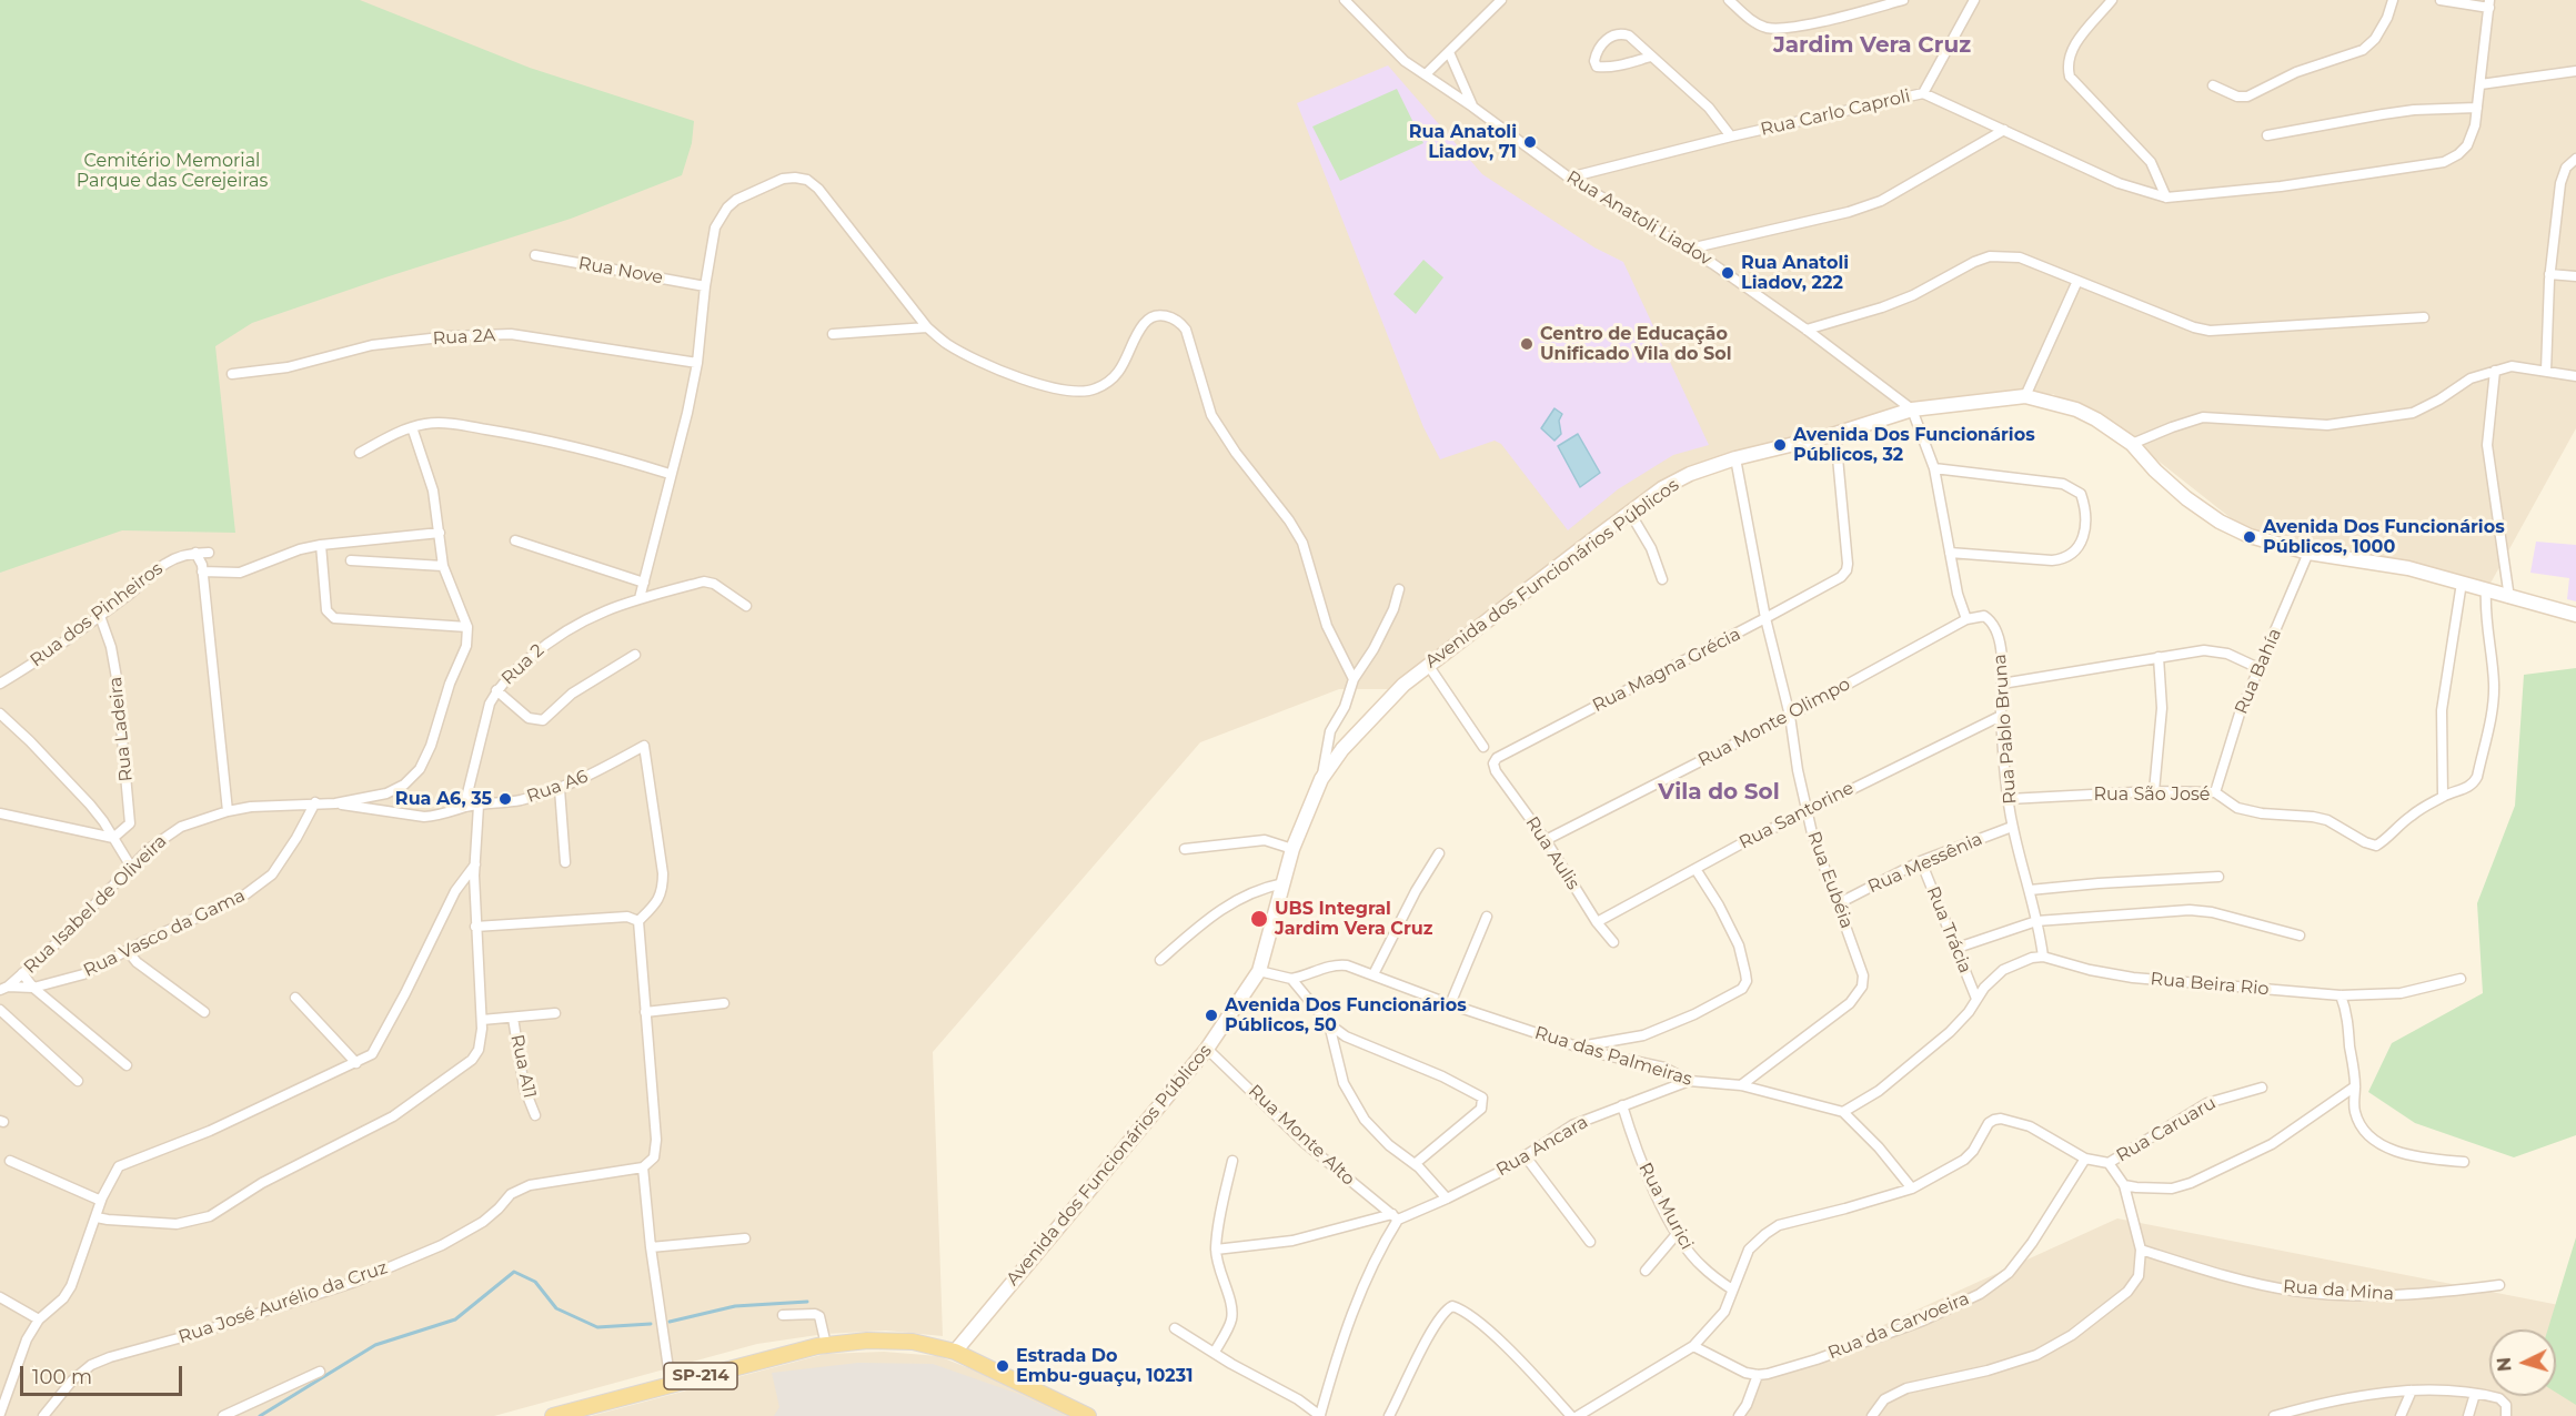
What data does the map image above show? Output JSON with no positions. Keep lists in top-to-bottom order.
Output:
{
  "streets": {
    "main road": ["SP-214"],
    "street": [
      "Rua Carlo Caproli",
      "Rua Anatoli Liadov",
      "Rua Nove",
      "Rua 2A",
      "Avenida dos Funcionários Públicos",
      "Rua dos Pinheiros",
      "Rua 2",
      "Rua Magna Grécia",
      "Rua Bahía",
      "Rua Monte Olimpo",
      "Rua Ladeira",
      "Rua Pablo Bruna",
      "Rua A6",
      "Rua São José",
      "Rua Santorine",
      "Rua Aulis",
      "Rua Messênia",
      "Rua Eubéia",
      "Rua Isabel de Oliveira",
      "Rua Trácia",
      "Rua Vasco da Gama",
      "Rua Beira Rio",
      "Rua das Palmeiras",
      "Rua A11",
      "Rua Caruaru",
      "Rua Monte Alto",
      "Rua Ancara",
      "Rua Murici",
      "Rua da Mina",
      "Rua José Aurélio da Cruz",
      "Rua da Carvoeira"
    ]
  },
  "crossings": [
    ["Rua Carlo Caproli", "Rua Anatoli Liadov"],
    ["Rua Anatoli Liadov", "Avenida dos Funcionários Públicos"],
    ["Avenida dos Funcionários Públicos", "Rua Magna Grécia"],
    ["Avenida dos Funcionários Públicos", "Rua Bahía"],
    ["Avenida dos Funcionários Públicos", "Rua Eubéia"],
    ["Avenida dos Funcionários Públicos", "Rua Monte Alto"],
    ["Avenida dos Funcionários Públicos", "SP-214"],
    ["Rua dos Pinheiros", "Rua Ladeira"],
    ["Rua 2", "Rua A6"],
    ["Rua Magna Grécia", "Rua Aulis"],
    ["Rua Magna Grécia", "Rua Eubéia"],
    ["Rua Bahía", "Rua São José"],
    ["Rua Monte Olimpo", "Rua Pablo Bruna"],
    ["Rua Monte Olimpo", "Rua Aulis"],
    ["Rua Monte Olimpo", "Rua Eubéia"],
    ["Rua Pablo Bruna", "Rua São José"],
    ["Rua Pablo Bruna", "Rua Santorine"],
    ["Rua Pablo Bruna", "Rua Messênia"],
    ["Rua Pablo Bruna", "Rua Beira Rio"],
    ["Rua Santorine", "Rua Aulis"],
    ["Rua Santorine", "Rua Eubéia"],
    ["Rua Messênia", "Rua Eubéia"],
    ["Rua Messênia", "Rua Trácia"],
    ["Rua Eubéia", "Rua das Palmeiras"],
    ["Rua Isabel de Oliveira", "Rua Vasco da Gama"],
    ["Rua das Palmeiras", "Rua Ancara"],
    ["Rua Monte Alto", "Rua Ancara"],
    ["Rua Ancara", "Rua Murici"]
  ],
  "districts": ["Jardim Vera Cruz", "Vila do Sol"],
  "parks": ["Cemitério Memorial Parque das Cerejeiras"],
  "places": [
    "Rua Anatoli Liadov, 71",
    "Rua Anatoli Liadov, 222",
    "Centro de Educação Unificado Vila do Sol",
    "Avenida Dos Funcionários Públicos, 32",
    "Avenida Dos Funcionários Públicos, 1000",
    "Rua A6, 35",
    "UBS Integral Jardim Vera Cruz",
    "Avenida Dos Funcionários Públicos, 50",
    "Estrada Do Embu-guaçu, 10231"
  ],
  "scale_bar": "100 m",
  "north": "left"
}
